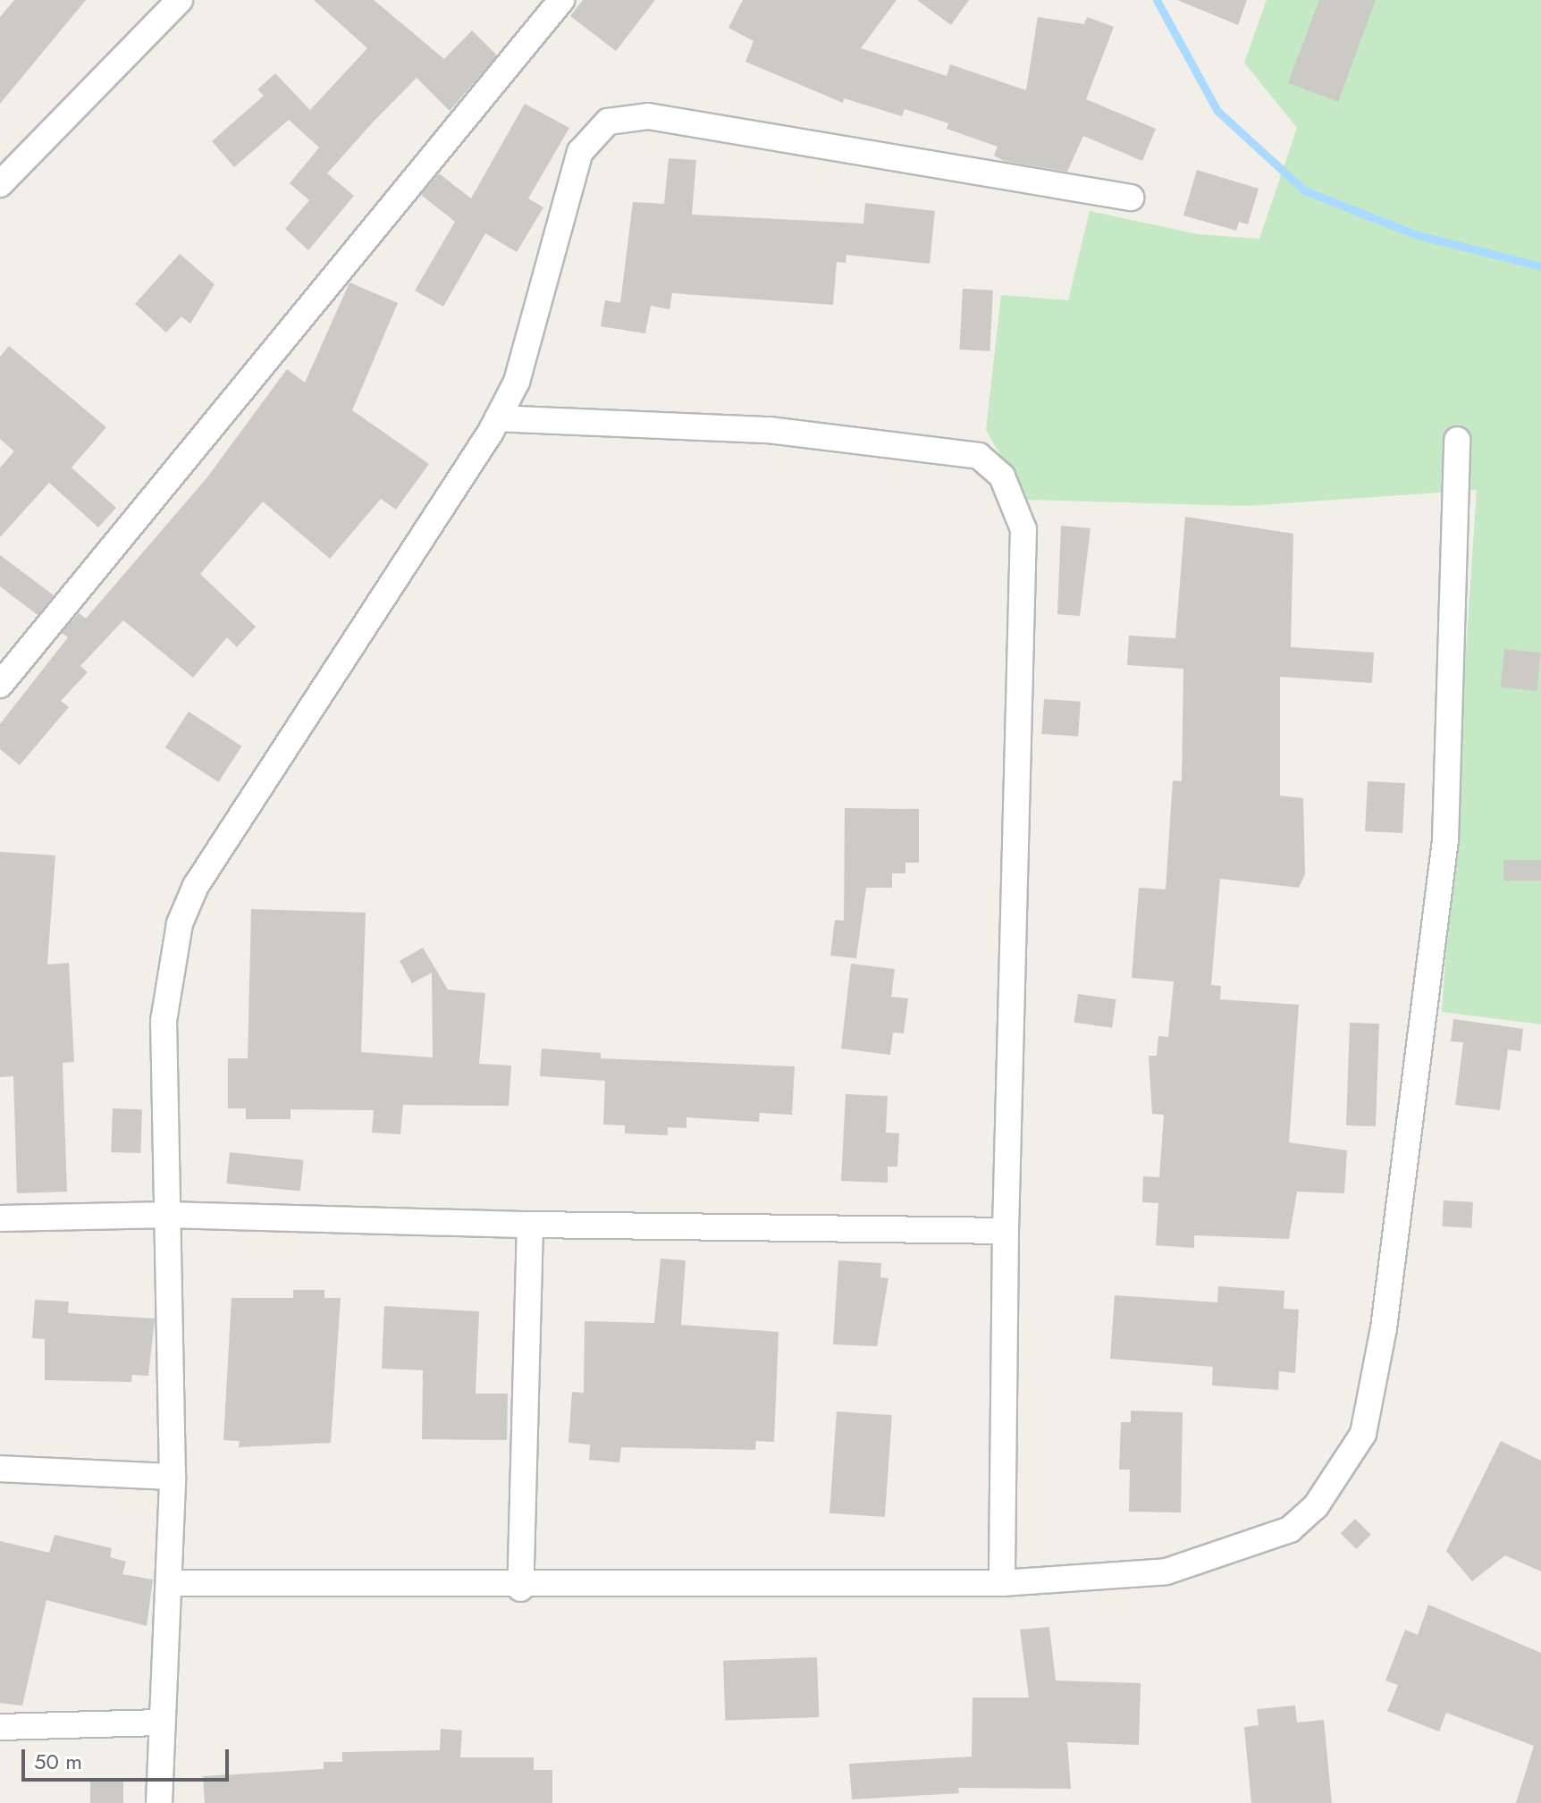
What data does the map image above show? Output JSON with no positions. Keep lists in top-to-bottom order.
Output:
{
  "scale_bar": "50 m"
}
